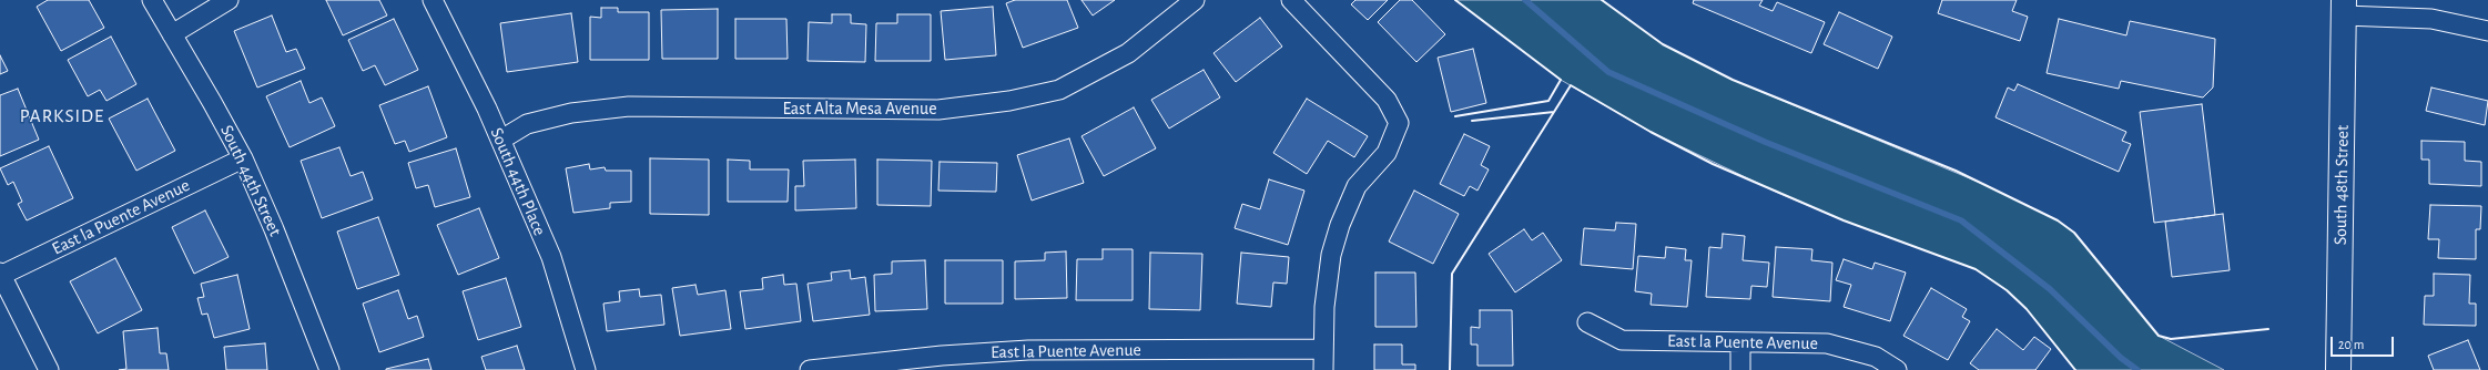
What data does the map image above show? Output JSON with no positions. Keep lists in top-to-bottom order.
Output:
{
  "streets": {
    "main road": ["South 48th Street"],
    "street": [
      "East Alta Mesa Avenue",
      "South 44th Street",
      "South 44th Place",
      "East la Puente Avenue"
    ]
  },
  "crossings": [
    ["East Alta Mesa Avenue", "South 44th Place"],
    ["South 44th Street", "East la Puente Avenue"]
  ],
  "districts": ["PARKSIDE"],
  "scale_bar": "20 m"
}
